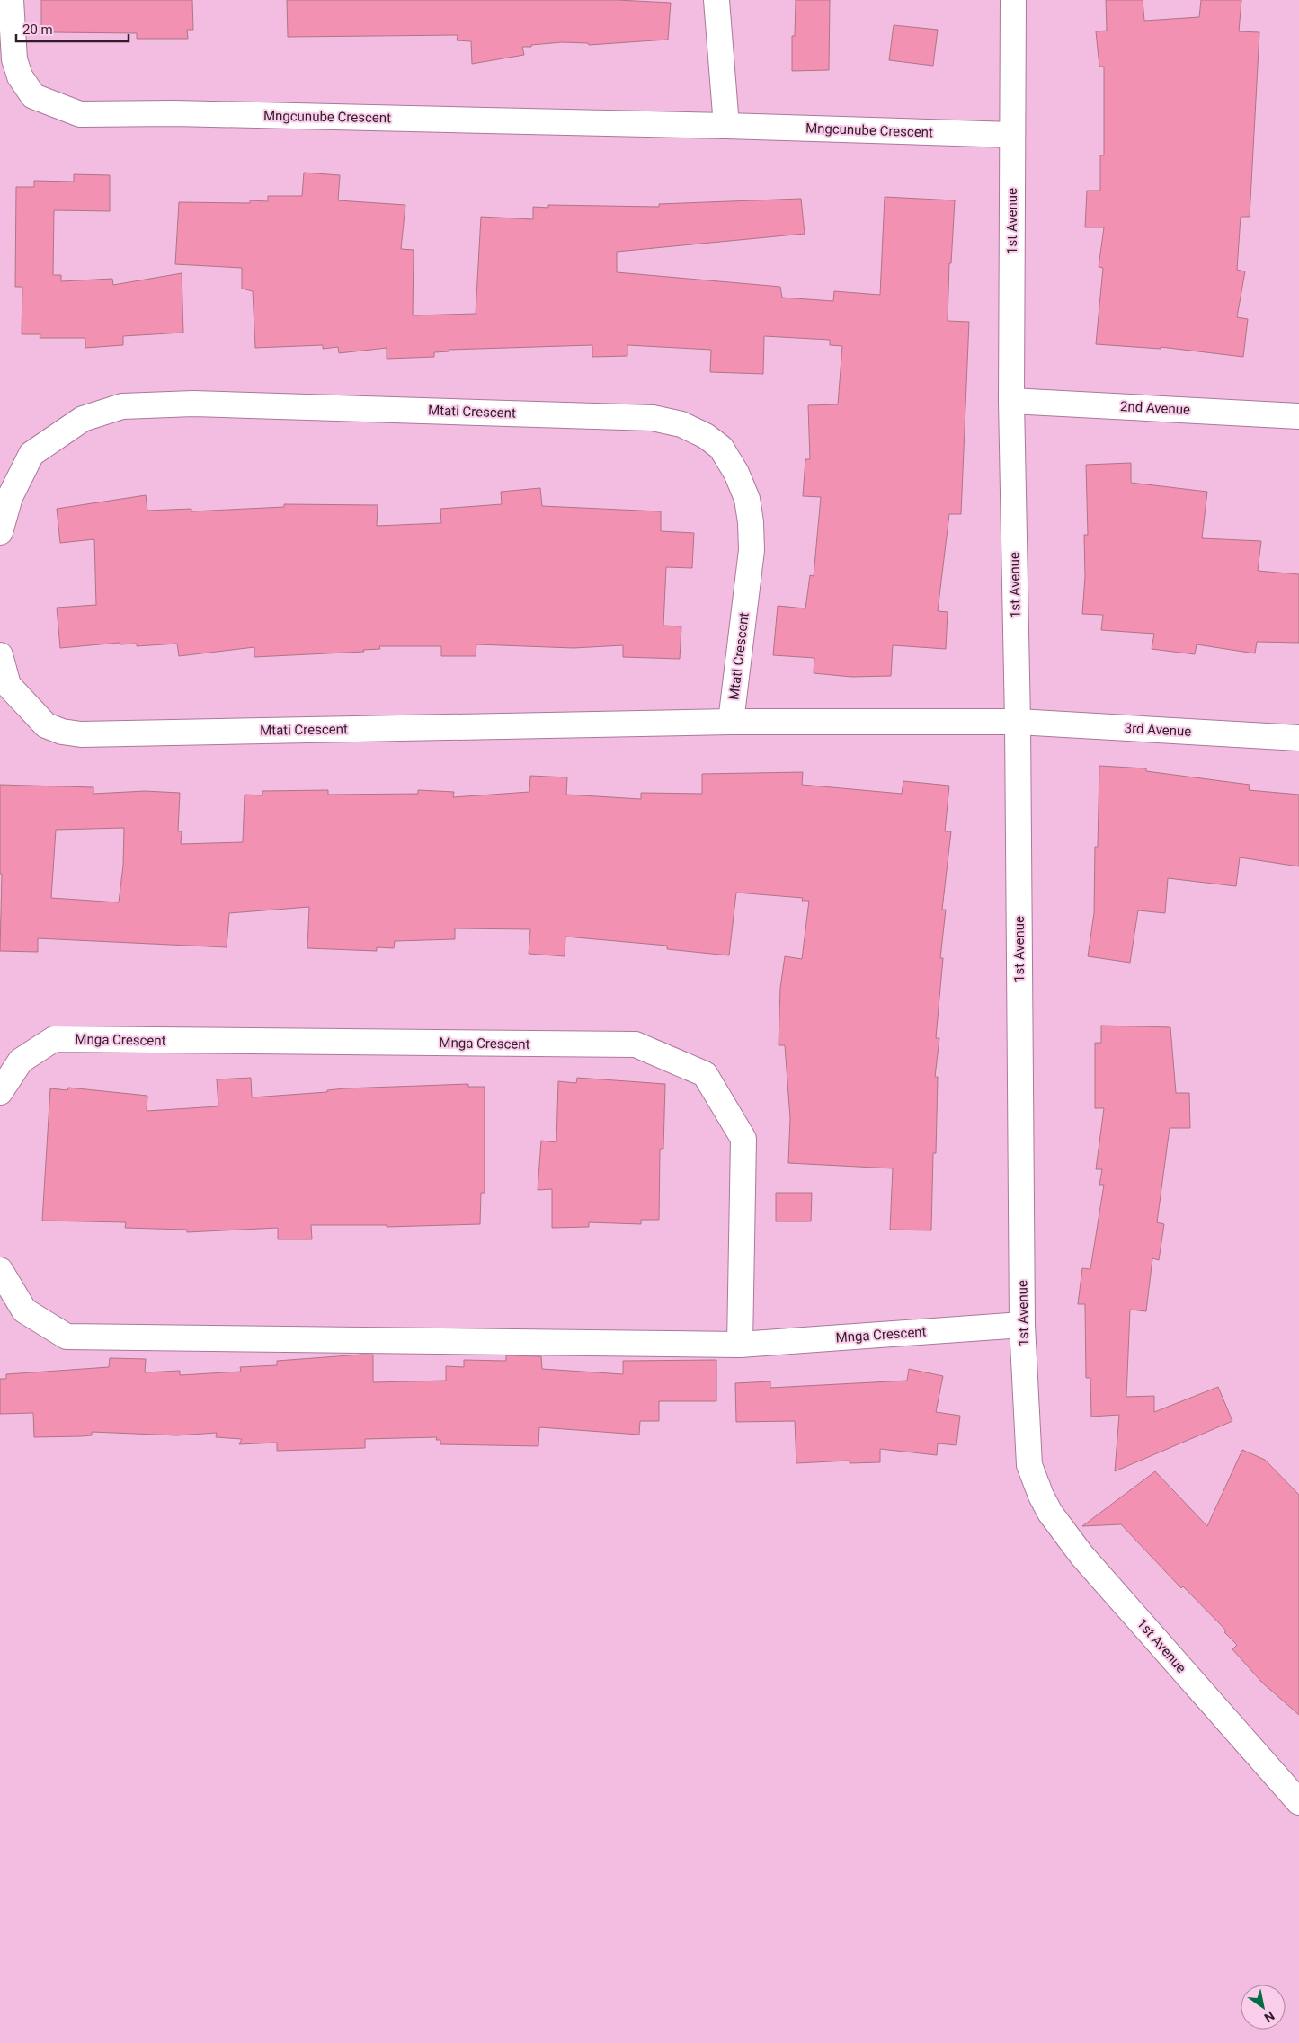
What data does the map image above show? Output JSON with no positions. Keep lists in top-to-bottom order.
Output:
{
  "streets": {
    "street": [
      "Mngcunube Crescent",
      "1st Avenue",
      "2nd Avenue",
      "Mtati Crescent",
      "3rd Avenue",
      "Mnga Crescent"
    ]
  },
  "crossings": [
    ["Mngcunube Crescent", "1st Avenue"],
    ["1st Avenue", "2nd Avenue"],
    ["1st Avenue", "Mtati Crescent"],
    ["1st Avenue", "3rd Avenue"],
    ["1st Avenue", "Mnga Crescent"],
    ["Mtati Crescent", "3rd Avenue"]
  ],
  "scale_bar": "20 m",
  "north": "bottom right"
}
